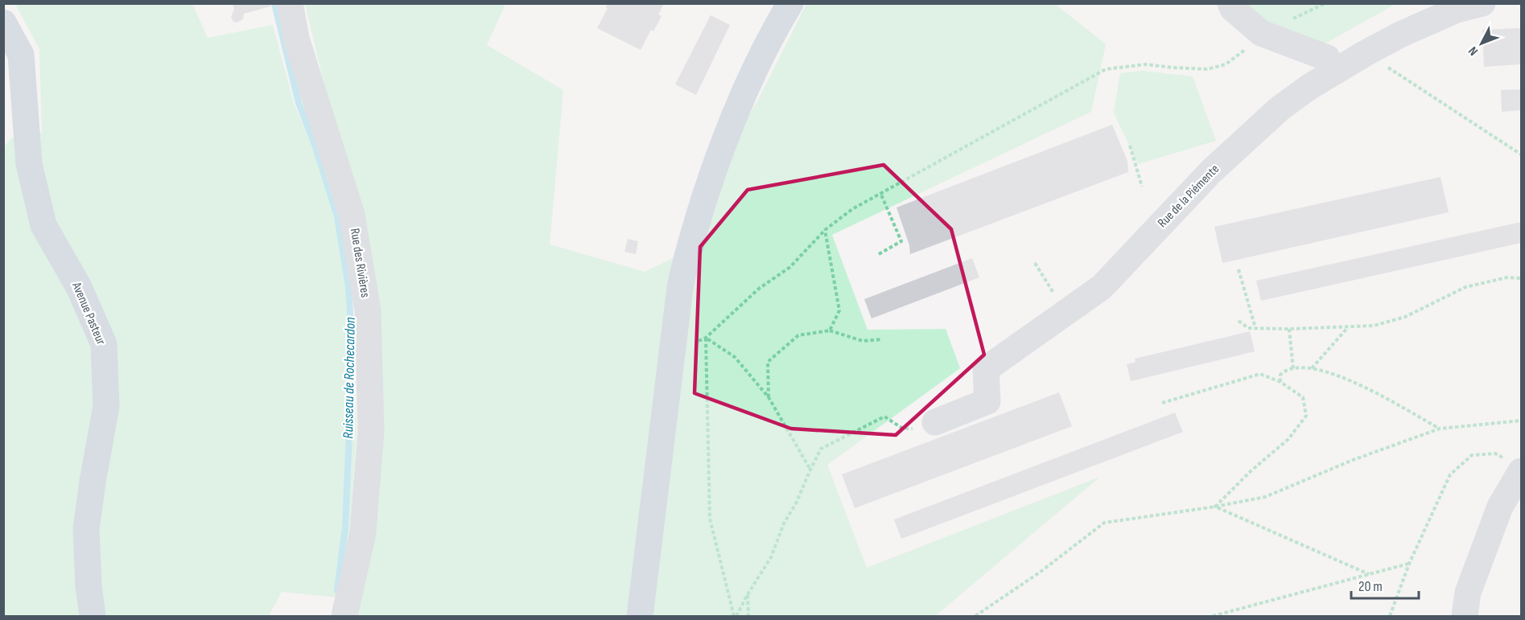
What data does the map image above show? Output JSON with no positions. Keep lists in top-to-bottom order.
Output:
{
  "streets": {
    "main road": ["Avenue Pasteur"],
    "street": ["Rue de la Piémente", "Rue des Rivières"]
  },
  "water": ["Ruisseau de Rochecardon"],
  "scale_bar": "20 m",
  "north": "bottom left"
}
